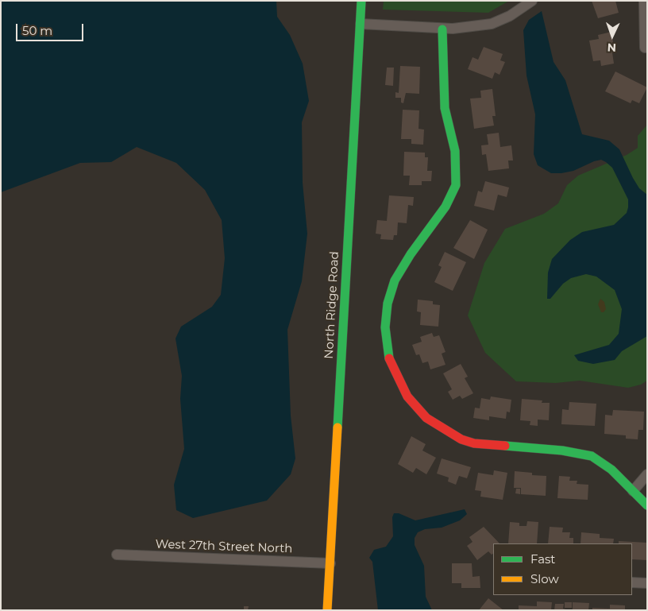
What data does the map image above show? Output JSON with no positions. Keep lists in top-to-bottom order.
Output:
{
  "streets": {
    "street": ["North Ridge Road", "West 27th Street North"]
  },
  "crossings": [
    ["North Ridge Road", "West 27th Street North"]
  ],
  "legend": ["Fast", "Slow"],
  "scale_bar": "50 m",
  "north": "bottom"
}
